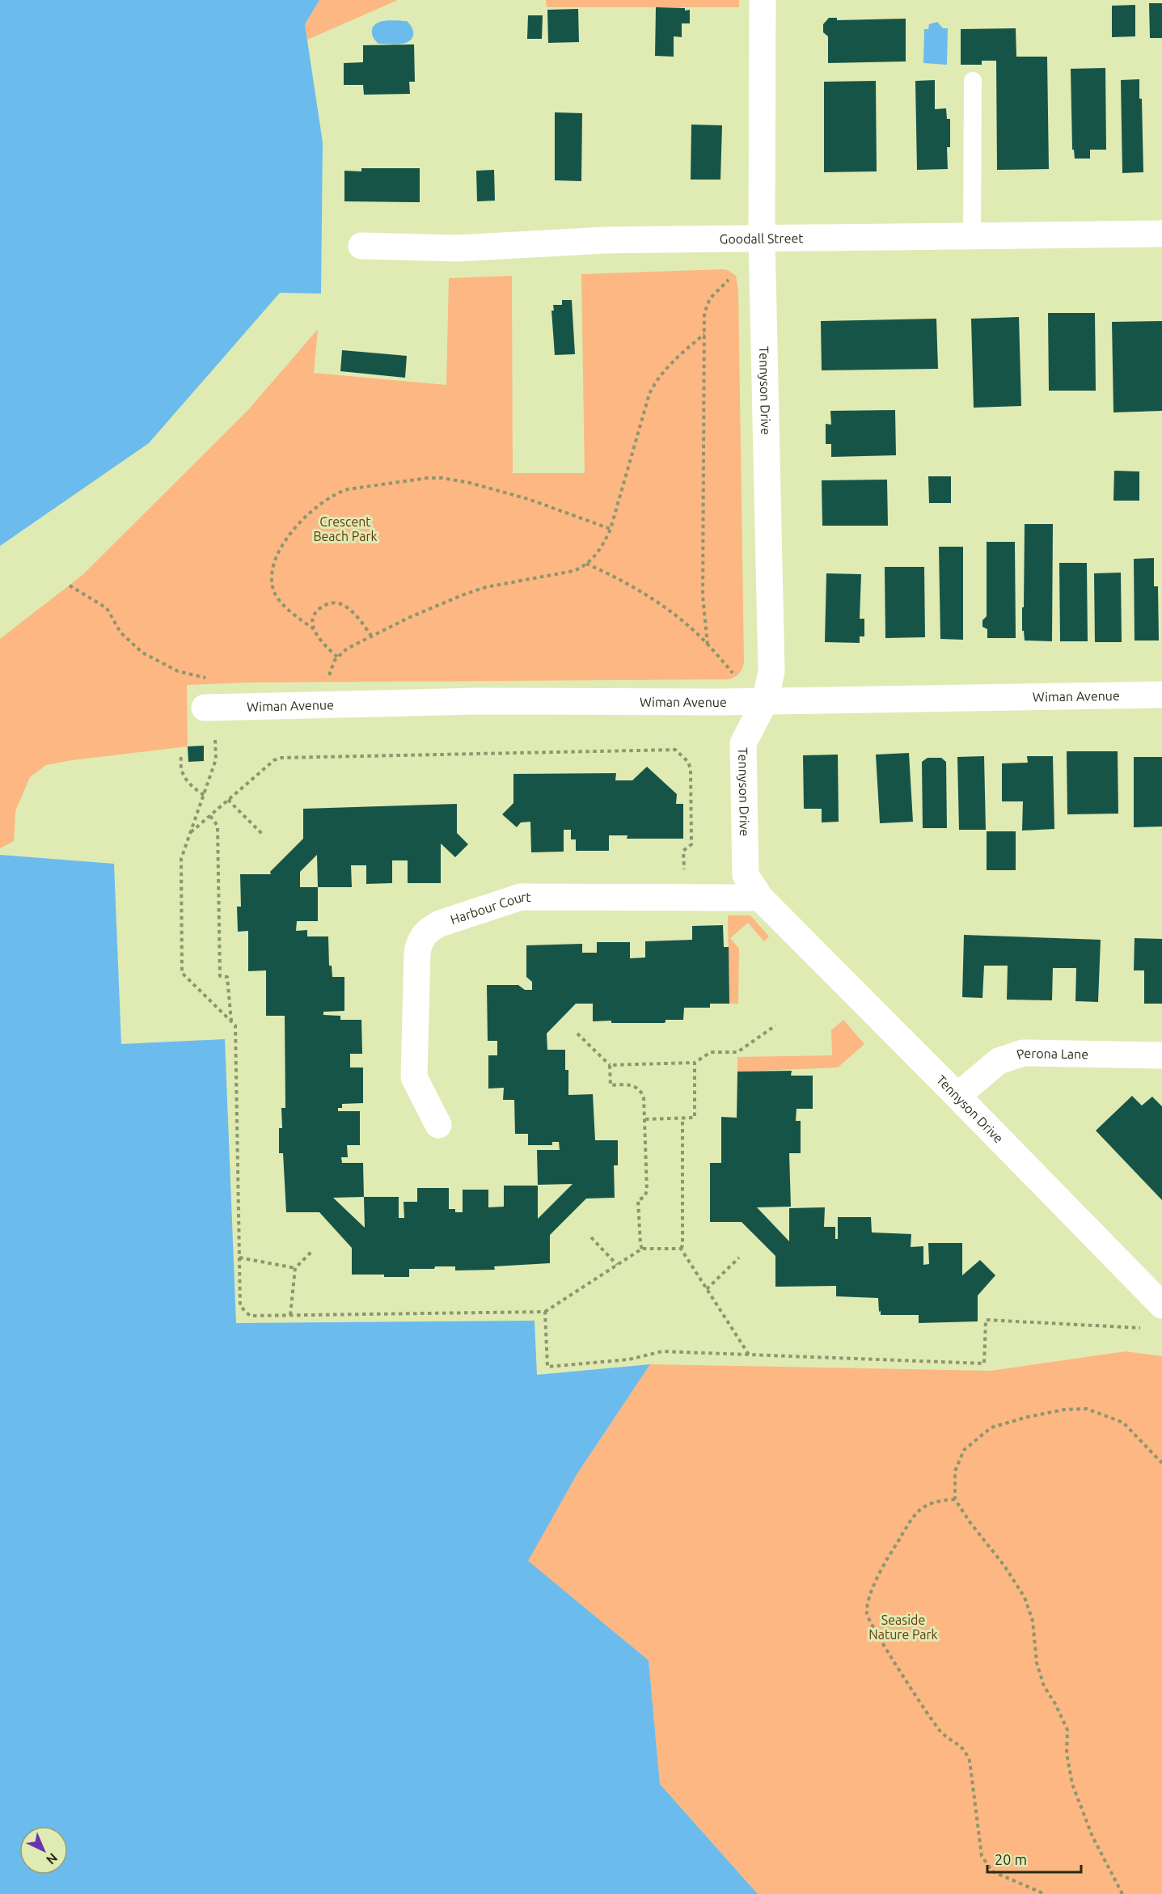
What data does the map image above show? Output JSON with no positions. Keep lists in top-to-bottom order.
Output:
{
  "streets": {
    "street": [
      "Goodall Street",
      "Tennyson Drive",
      "Wiman Avenue",
      "Harbour Court",
      "Perona Lane"
    ]
  },
  "crossings": [
    ["Goodall Street", "Tennyson Drive"],
    ["Tennyson Drive", "Wiman Avenue"],
    ["Tennyson Drive", "Harbour Court"],
    ["Tennyson Drive", "Perona Lane"]
  ],
  "parks": ["Crescent Beach Park", "Seaside Nature Park"],
  "scale_bar": "20 m",
  "north": "bottom right"
}
